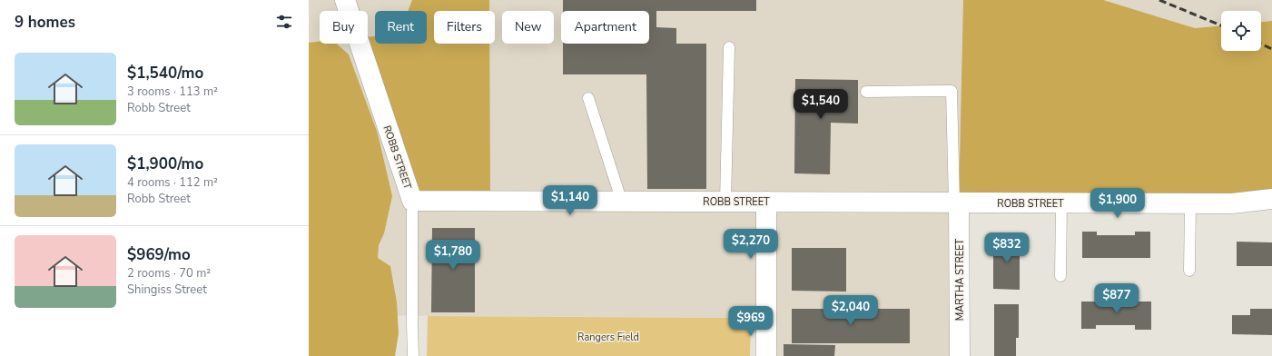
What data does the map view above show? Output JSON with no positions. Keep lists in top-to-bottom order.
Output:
{
  "streets": {
    "street": ["ROBB STREET", "MARTHA STREET"]
  },
  "crossings": [
    ["ROBB STREET", "MARTHA STREET"]
  ],
  "parks": ["Rangers Field"],
  "page": {
    "heading": "9 homes",
    "chip": [
      "Buy",
      "Rent",
      "Filters",
      "New",
      "Apartment"
    ],
    "list": [
      {
        "name": "$1,540/mo",
        "note": "3 rooms · 113 m² · Robb Street"
      },
      {
        "name": "$1,900/mo",
        "note": "4 rooms · 112 m² · Robb Street"
      },
      {
        "name": "$969/mo",
        "note": "2 rooms · 70 m² · Shingiss Street"
      }
    ],
    "price": [
      "$1,540",
      "$1,140",
      "$1,900",
      "$2,270",
      "$832",
      "$1,780",
      "$877",
      "$2,040",
      "$969"
    ]
  }
}
